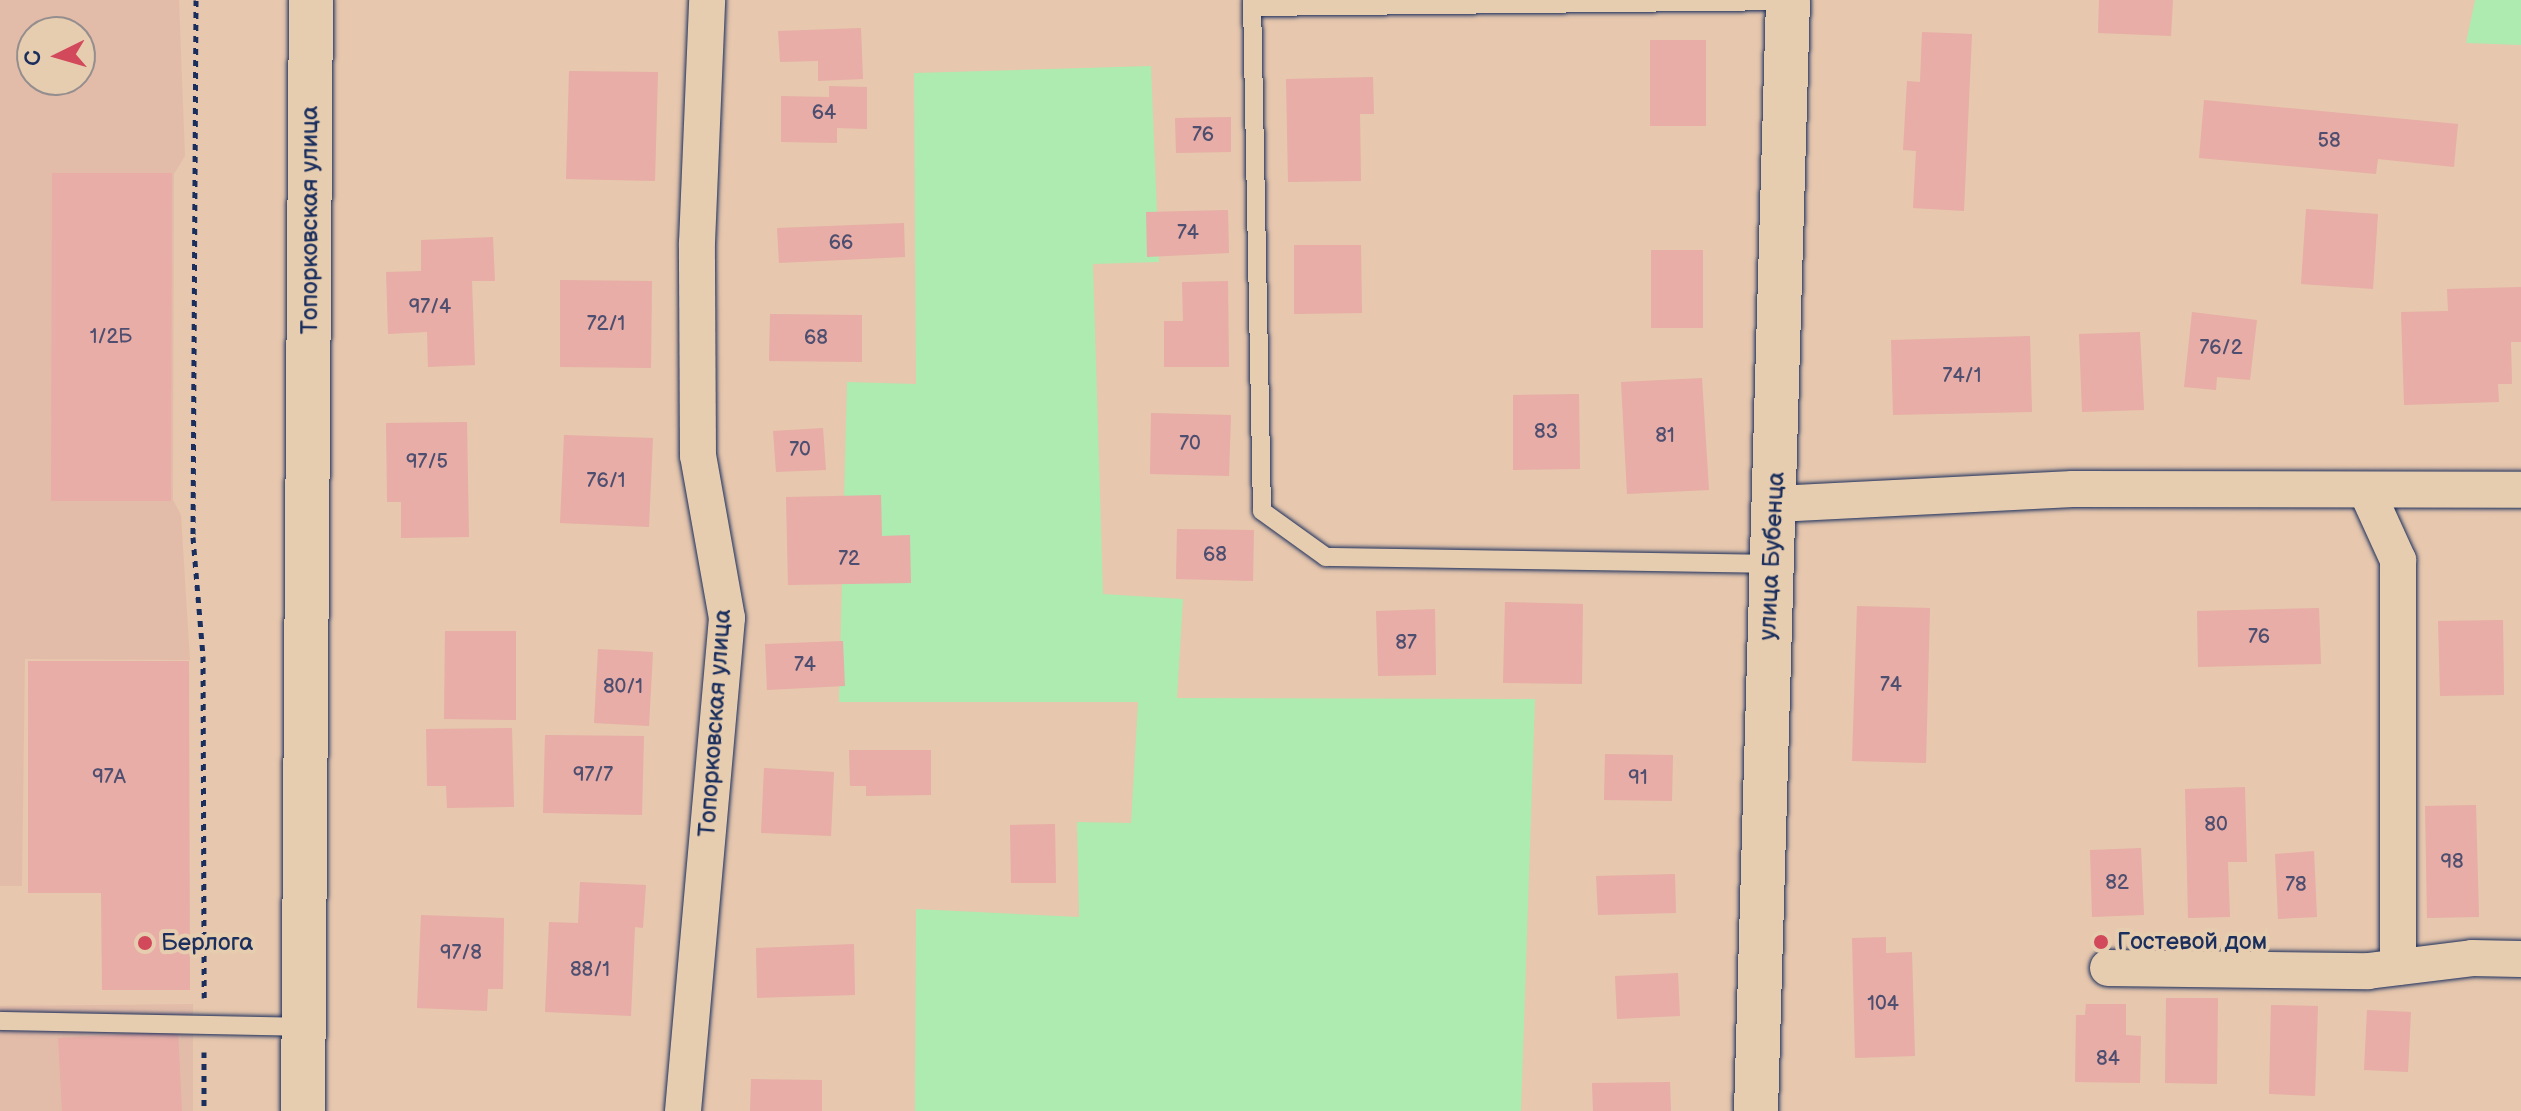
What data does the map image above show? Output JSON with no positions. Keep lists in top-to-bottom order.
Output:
{
  "streets": {
    "street": ["Топорковская улица", "улица Бубенца"]
  },
  "places": ["Гостевой дом", "Берлога"],
  "house_numbers": [
    "64",
    "76",
    "58",
    "74",
    "66",
    "97/4",
    "72/1",
    "1/2Б",
    "68",
    "76/2",
    "74/1",
    "83",
    "81",
    "70",
    "70",
    "97/5",
    "76/1",
    "68",
    "72",
    "76",
    "87",
    "74",
    "74",
    "80/1",
    "97/7",
    "97А",
    "91",
    "80",
    "98",
    "82",
    "78",
    "97/8",
    "88/1",
    "104",
    "84"
  ],
  "north": "left"
}
